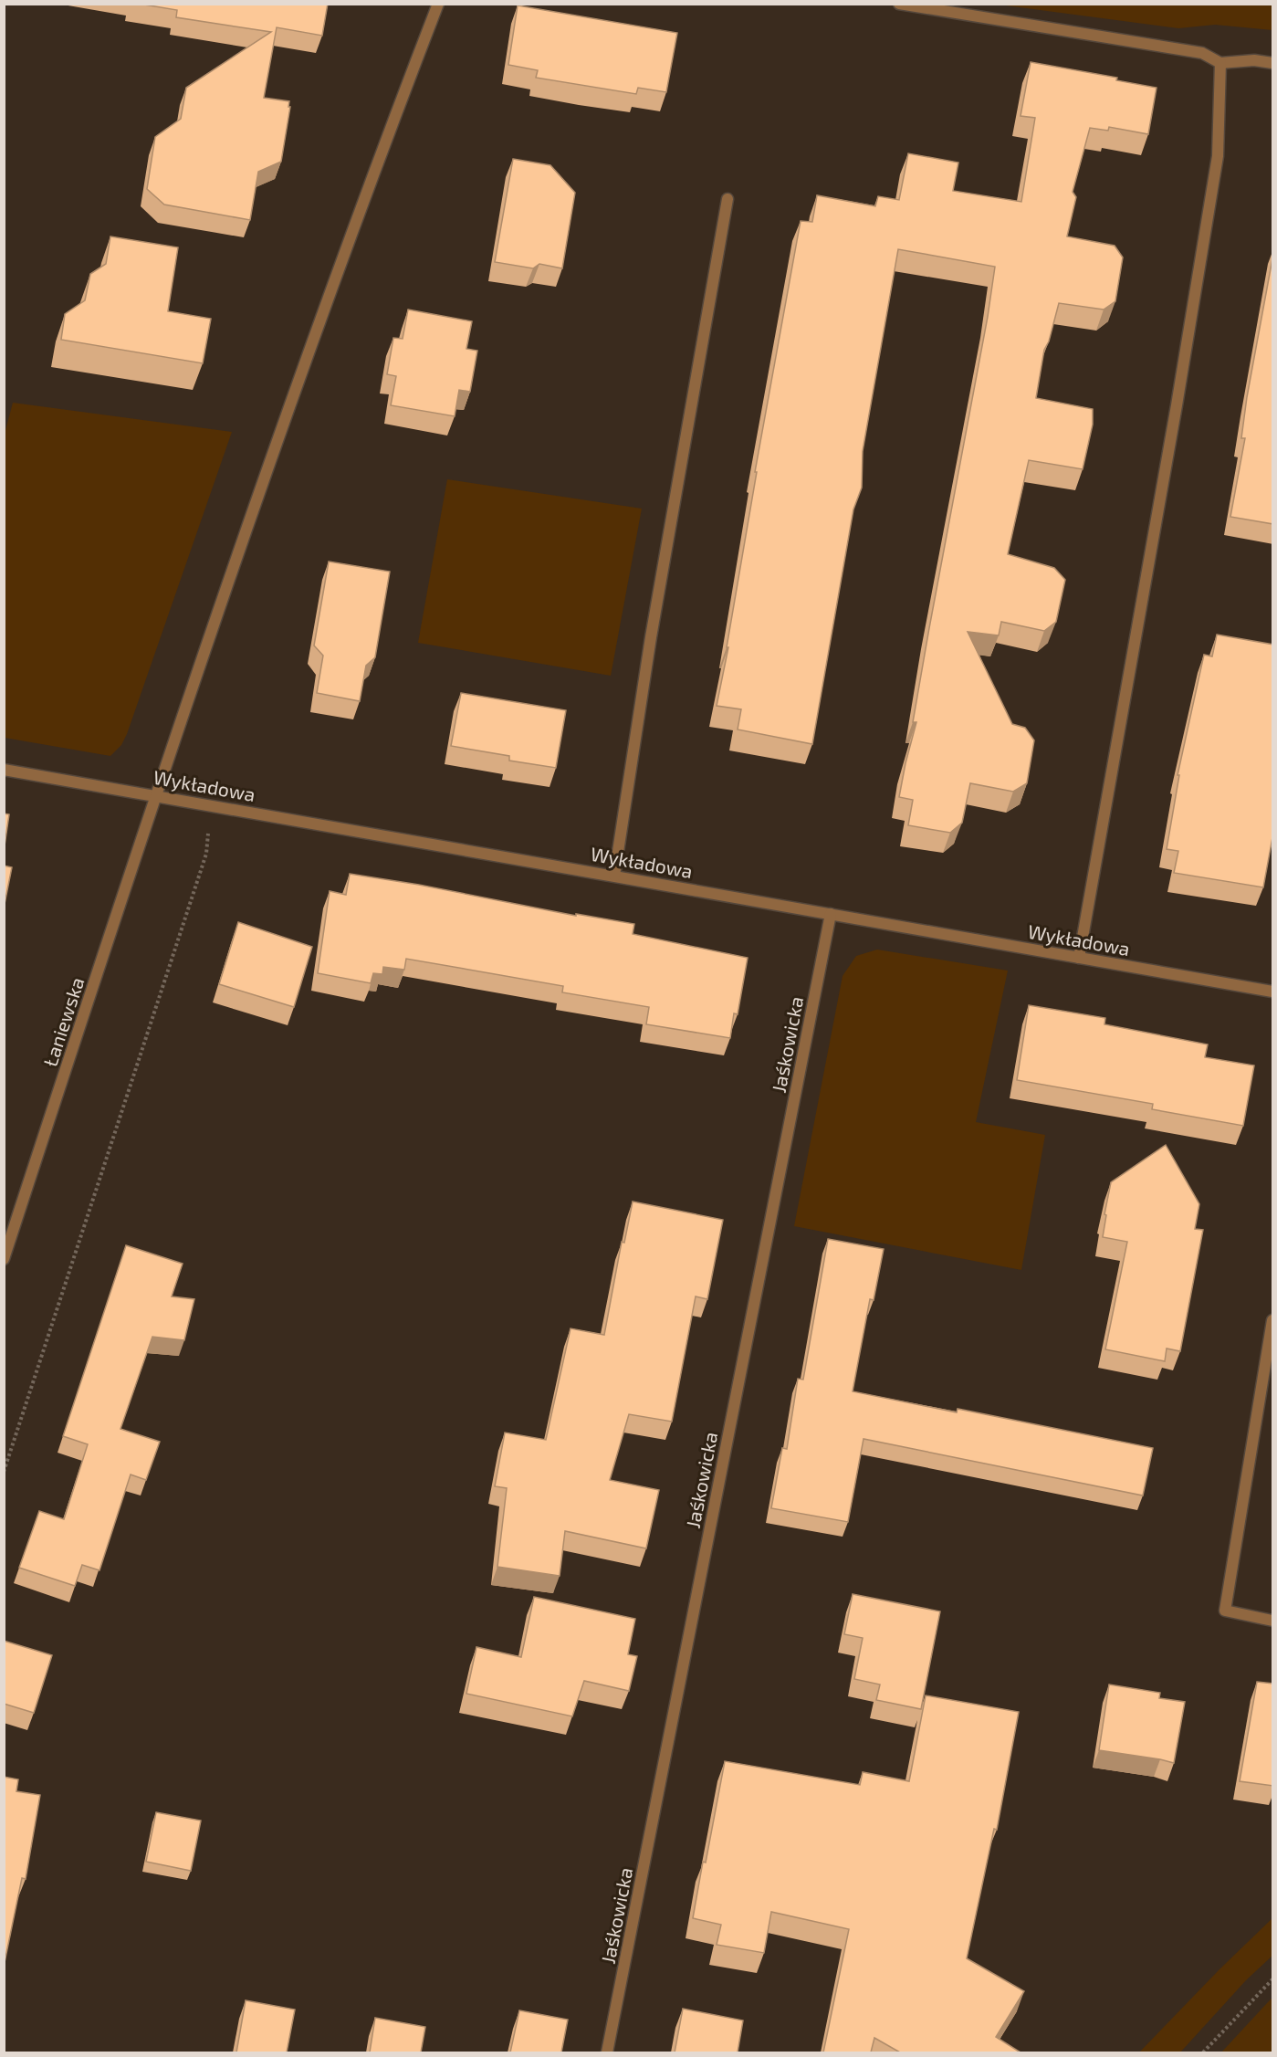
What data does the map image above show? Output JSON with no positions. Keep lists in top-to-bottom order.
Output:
{
  "streets": {
    "street": ["Wykładowa", "Łaniewska", "Jaśkowicka"]
  },
  "crossings": [
    ["Wykładowa", "Łaniewska"],
    ["Wykładowa", "Jaśkowicka"]
  ]
}
